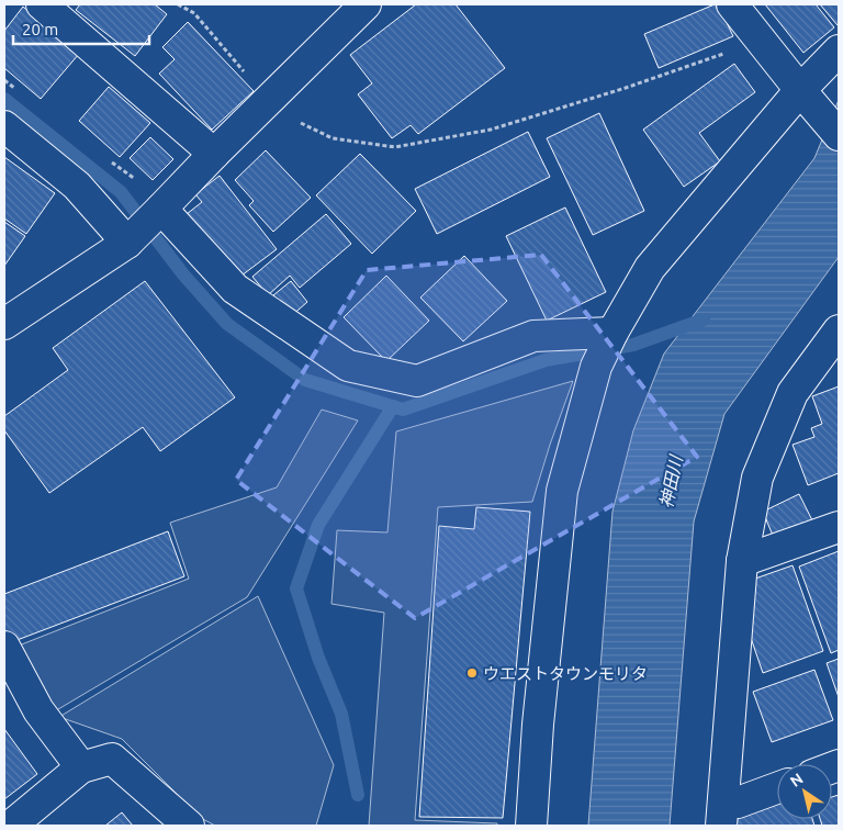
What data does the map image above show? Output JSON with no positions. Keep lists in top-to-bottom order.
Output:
{
  "water": ["神田川"],
  "places": ["ウエストタウンモリタ"],
  "scale_bar": "20 m",
  "north": "top left"
}
